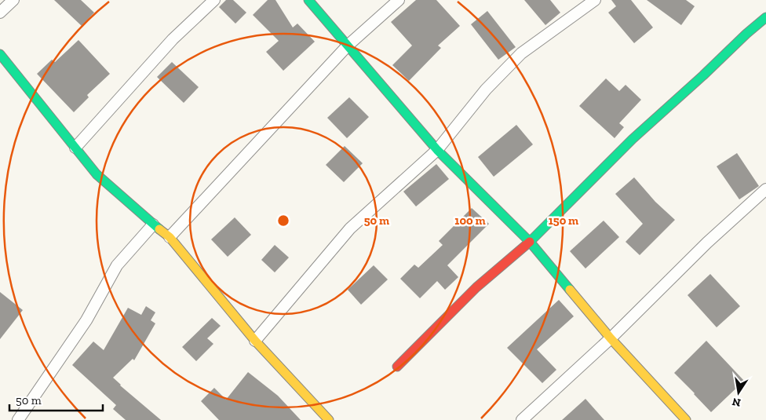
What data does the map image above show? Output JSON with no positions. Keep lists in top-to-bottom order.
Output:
{
  "scale_bar": "50 m",
  "north": "bottom",
  "rings": ["50 m", "100 m", "150 m"]
}
